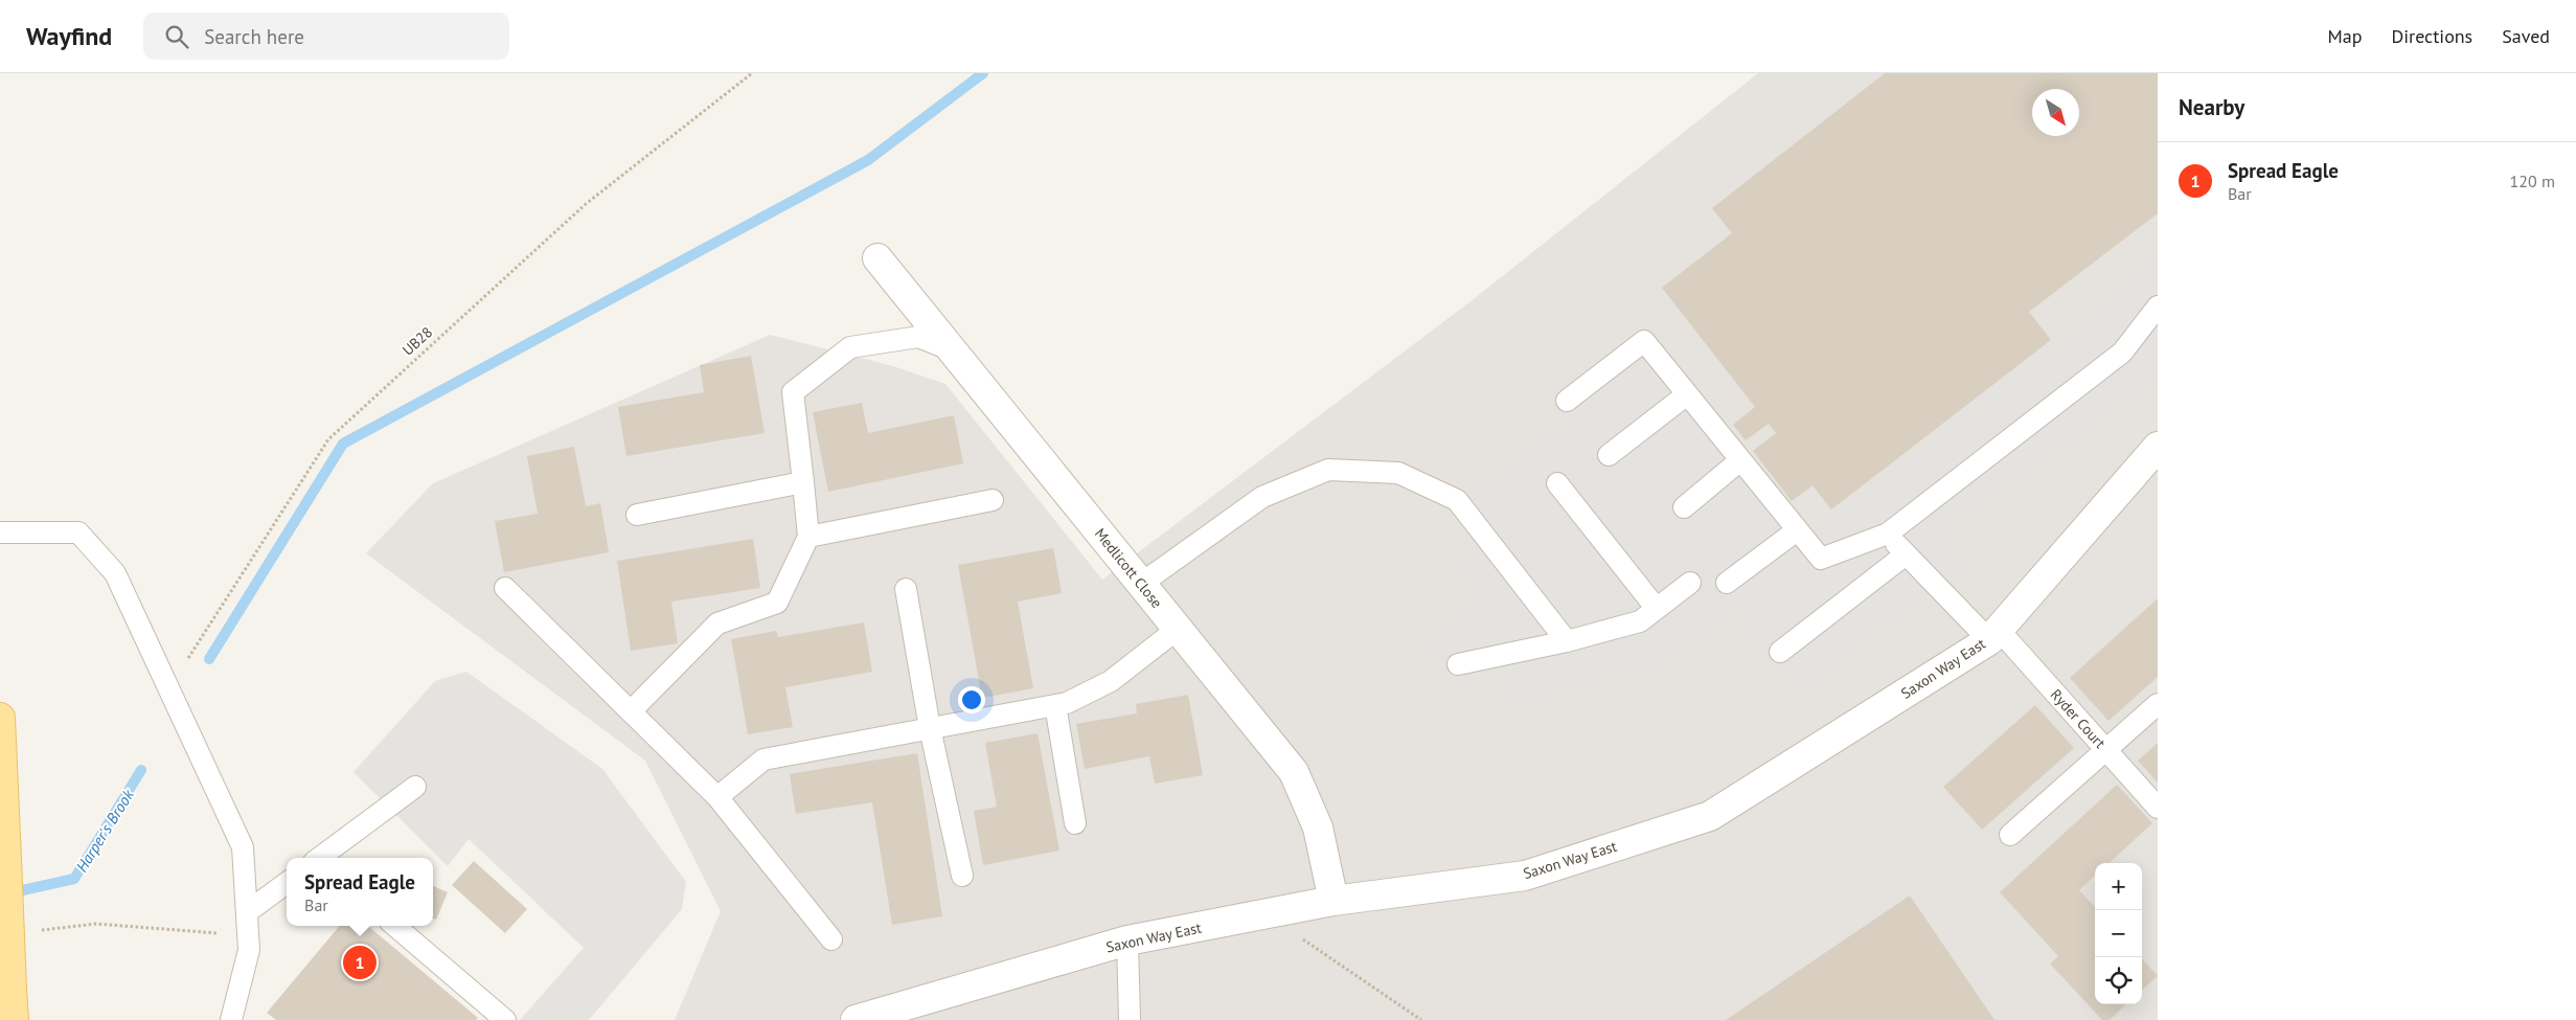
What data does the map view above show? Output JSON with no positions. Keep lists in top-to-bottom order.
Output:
{
  "streets": {
    "street": ["Medlicott Close", "Saxon Way East"],
    "lane": ["Ryder Court"],
    "path": ["UB28"]
  },
  "crossings": [
    ["Medlicott Close", "Saxon Way East"],
    ["Saxon Way East", "Ryder Court"]
  ],
  "water": ["Harper's Brook"],
  "north": "bottom right",
  "page": {
    "header": "Wayfind",
    "search": "Search here",
    "nav": ["Map", "Directions", "Saved"],
    "heading": "Nearby",
    "list": [
      {
        "mark": "1",
        "name": "Spread Eagle",
        "note": "Bar",
        "value": "120 m"
      }
    ],
    "popup": ["Spread Eagle", "Bar"],
    "map_buttons": ["+", "−"],
    "pins": "1"
  }
}
